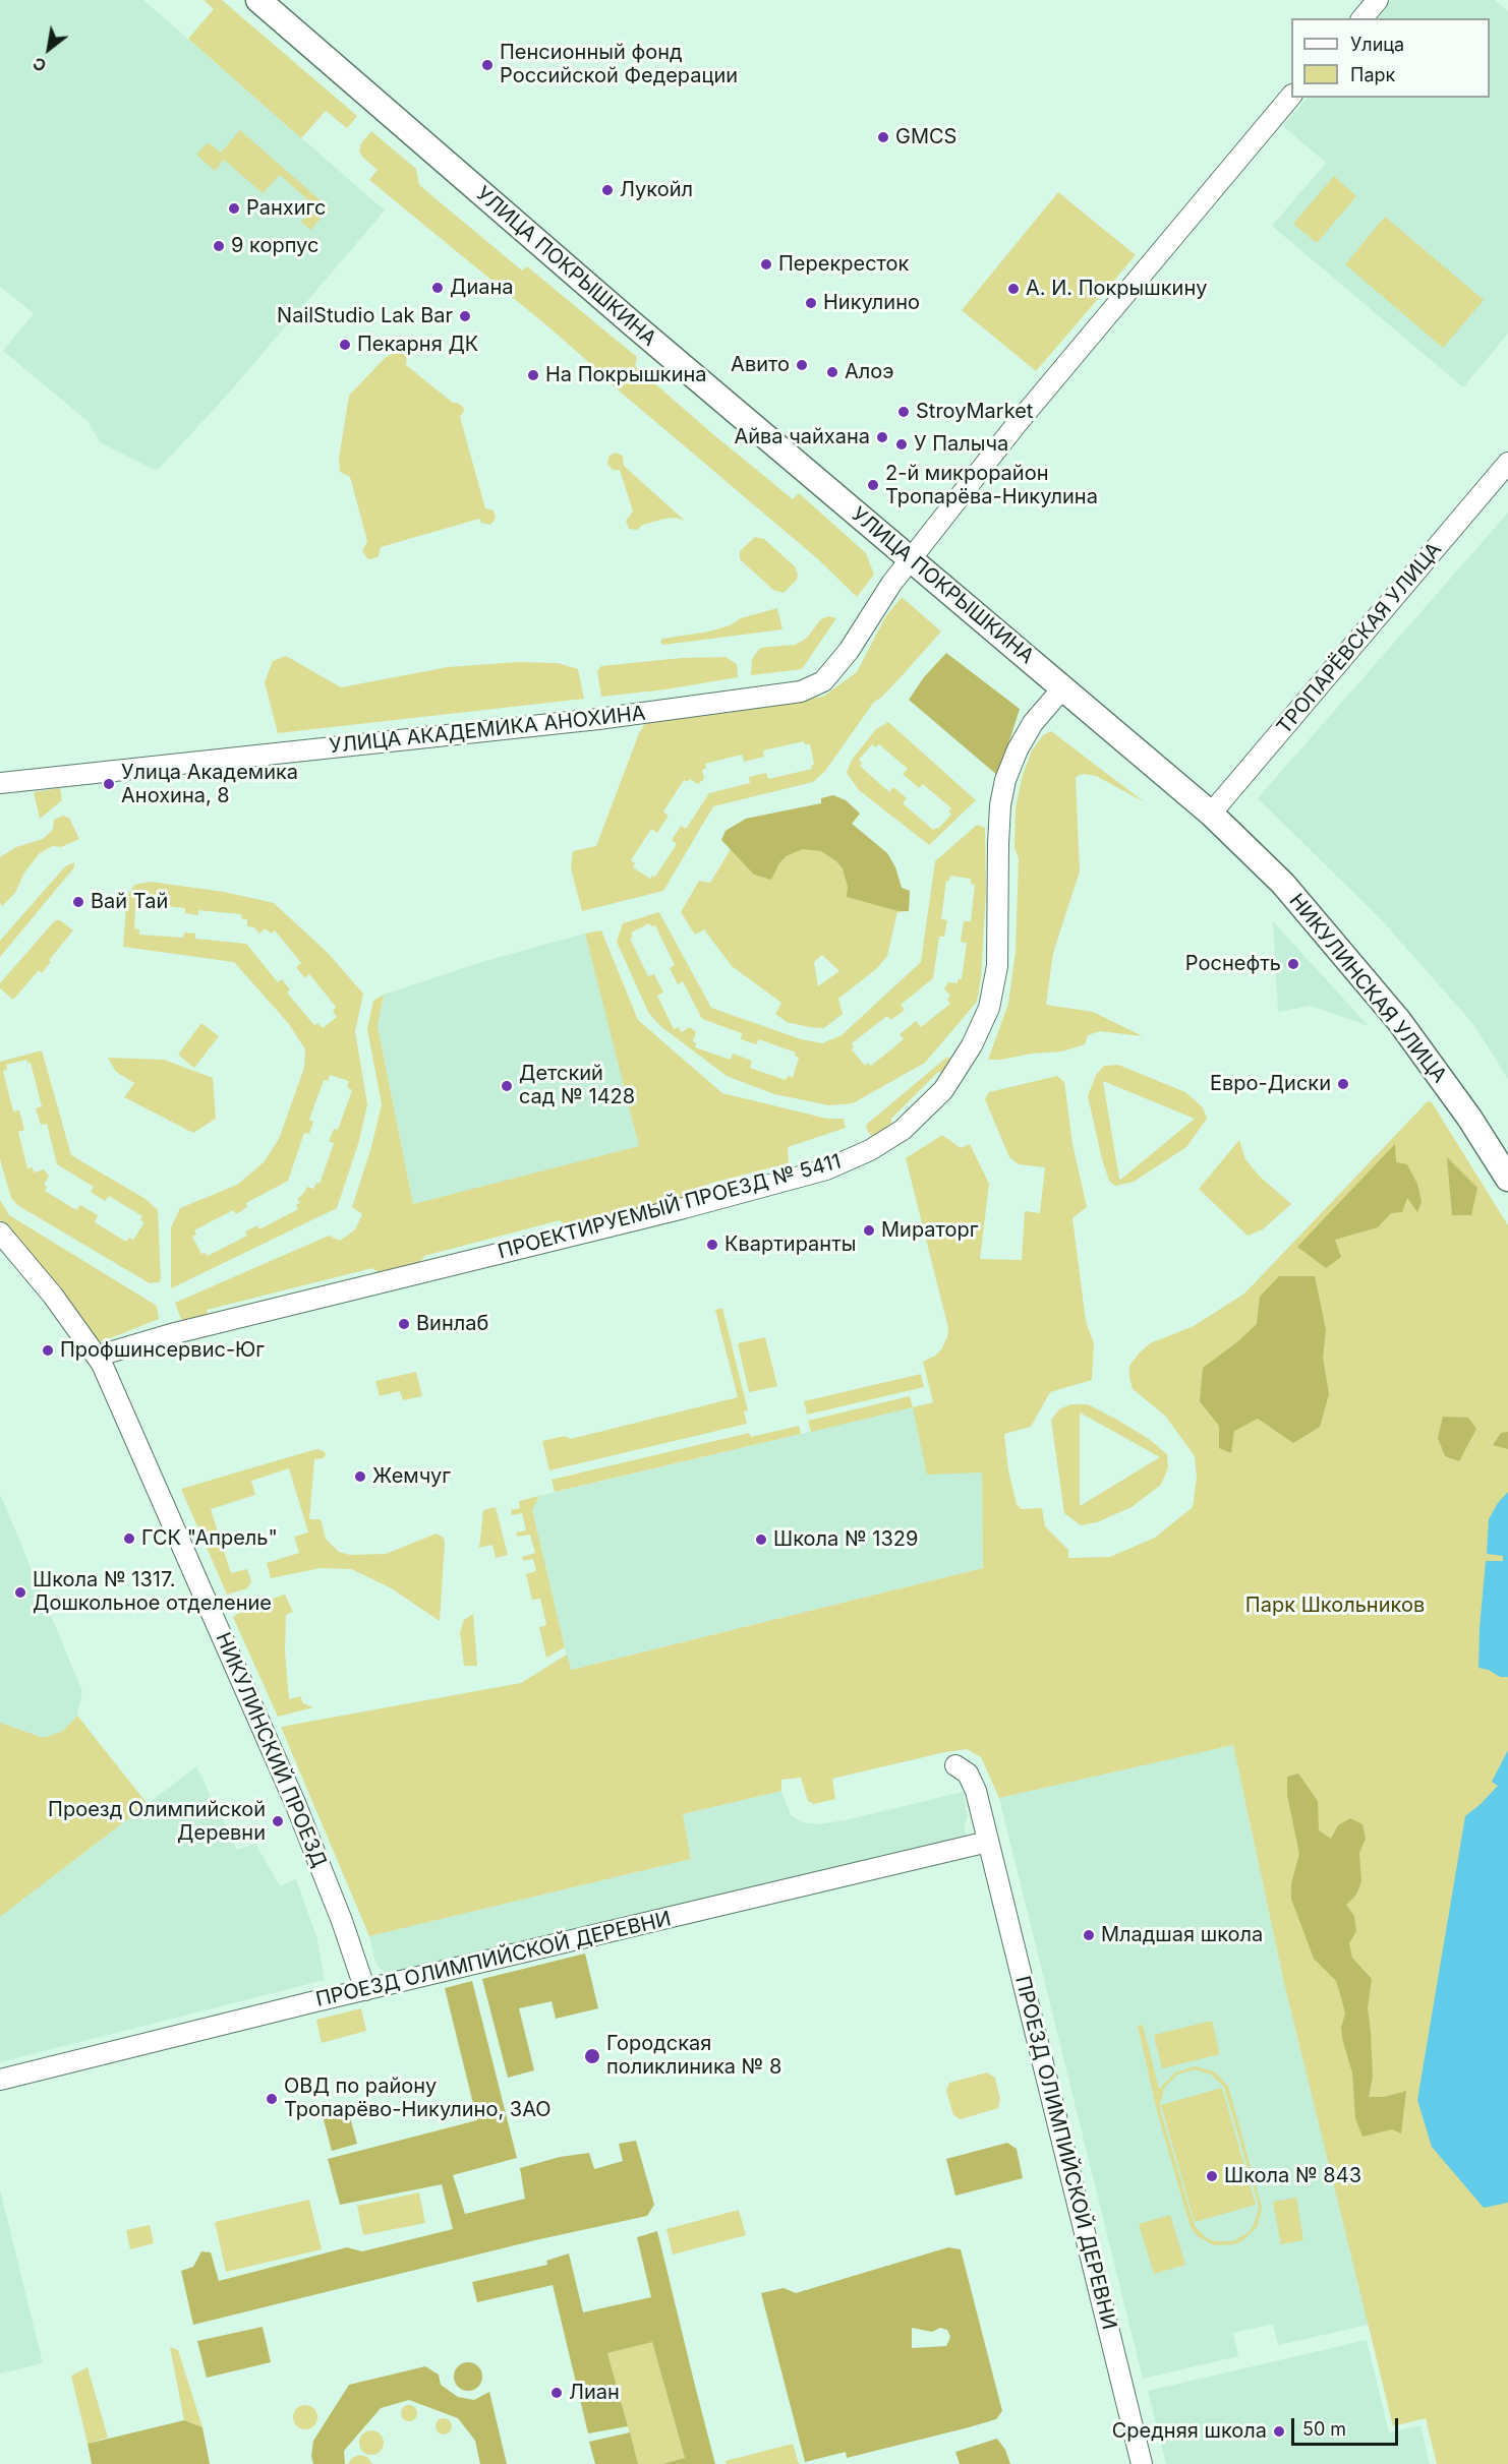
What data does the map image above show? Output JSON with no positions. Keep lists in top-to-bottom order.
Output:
{
  "streets": {
    "main road": ["УЛИЦА ПОКРЫШКИНА", "НИКУЛИНСКАЯ УЛИЦА"],
    "street": [
      "ТРОПАРЁВСКАЯ УЛИЦА",
      "УЛИЦА АКАДЕМИКА АНОХИНА",
      "ПРОЕКТИРУЕМЫЙ ПРОЕЗД № 5411",
      "НИКУЛИНСКИЙ ПРОЕЗД",
      "ПРОЕЗД ОЛИМПИЙСКОЙ ДЕРЕВНИ"
    ]
  },
  "crossings": [
    ["УЛИЦА ПОКРЫШКИНА", "ТРОПАРЁВСКАЯ УЛИЦА"],
    ["УЛИЦА ПОКРЫШКИНА", "УЛИЦА АКАДЕМИКА АНОХИНА"],
    ["УЛИЦА ПОКРЫШКИНА", "НИКУЛИНСКАЯ УЛИЦА"],
    ["УЛИЦА ПОКРЫШКИНА", "ПРОЕКТИРУЕМЫЙ ПРОЕЗД № 5411"],
    ["ТРОПАРЁВСКАЯ УЛИЦА", "НИКУЛИНСКАЯ УЛИЦА"],
    ["ПРОЕКТИРУЕМЫЙ ПРОЕЗД № 5411", "НИКУЛИНСКИЙ ПРОЕЗД"],
    ["НИКУЛИНСКИЙ ПРОЕЗД", "ПРОЕЗД ОЛИМПИЙСКОЙ ДЕРЕВНИ"]
  ],
  "parks": ["Парк Школьников"],
  "places": [
    "Пенсионный фонд Российской Федерации",
    "GMCS",
    "Лукойл",
    "Ранхигс",
    "9 корпус",
    "Перекресток",
    "Диана",
    "А. И. Покрышкину",
    "Никулино",
    "NailStudio Lak Bar",
    "Пекарня ДК",
    "Авито",
    "Алоэ",
    "На Покрышкина",
    "StroyMarket",
    "Айва чайхана",
    "У Палыча",
    "2-й микрорайон Тропарёва-Никулина",
    "Улица Академика Анохина, 8",
    "Вай Тай",
    "Роснефть",
    "Евро-Диски",
    "Детский сад № 1428",
    "Мираторг",
    "Квартиранты",
    "Винлаб",
    "Профшинсервис-Юг",
    "Жемчуг",
    "ГСК \"Апрель\"",
    "Школа № 1329",
    "Школа № 1317. Дошкольное отделение",
    "Проезд Олимпийской Деревни",
    "Младшая школа",
    "Городская поликлиника № 8",
    "ОВД по району Тропарёво-Никулино, ЗАО",
    "Школа № 843",
    "Лиан",
    "Средняя школа"
  ],
  "legend": ["Улица", "Парк"],
  "scale_bar": "50 m",
  "north": "bottom left"
}
